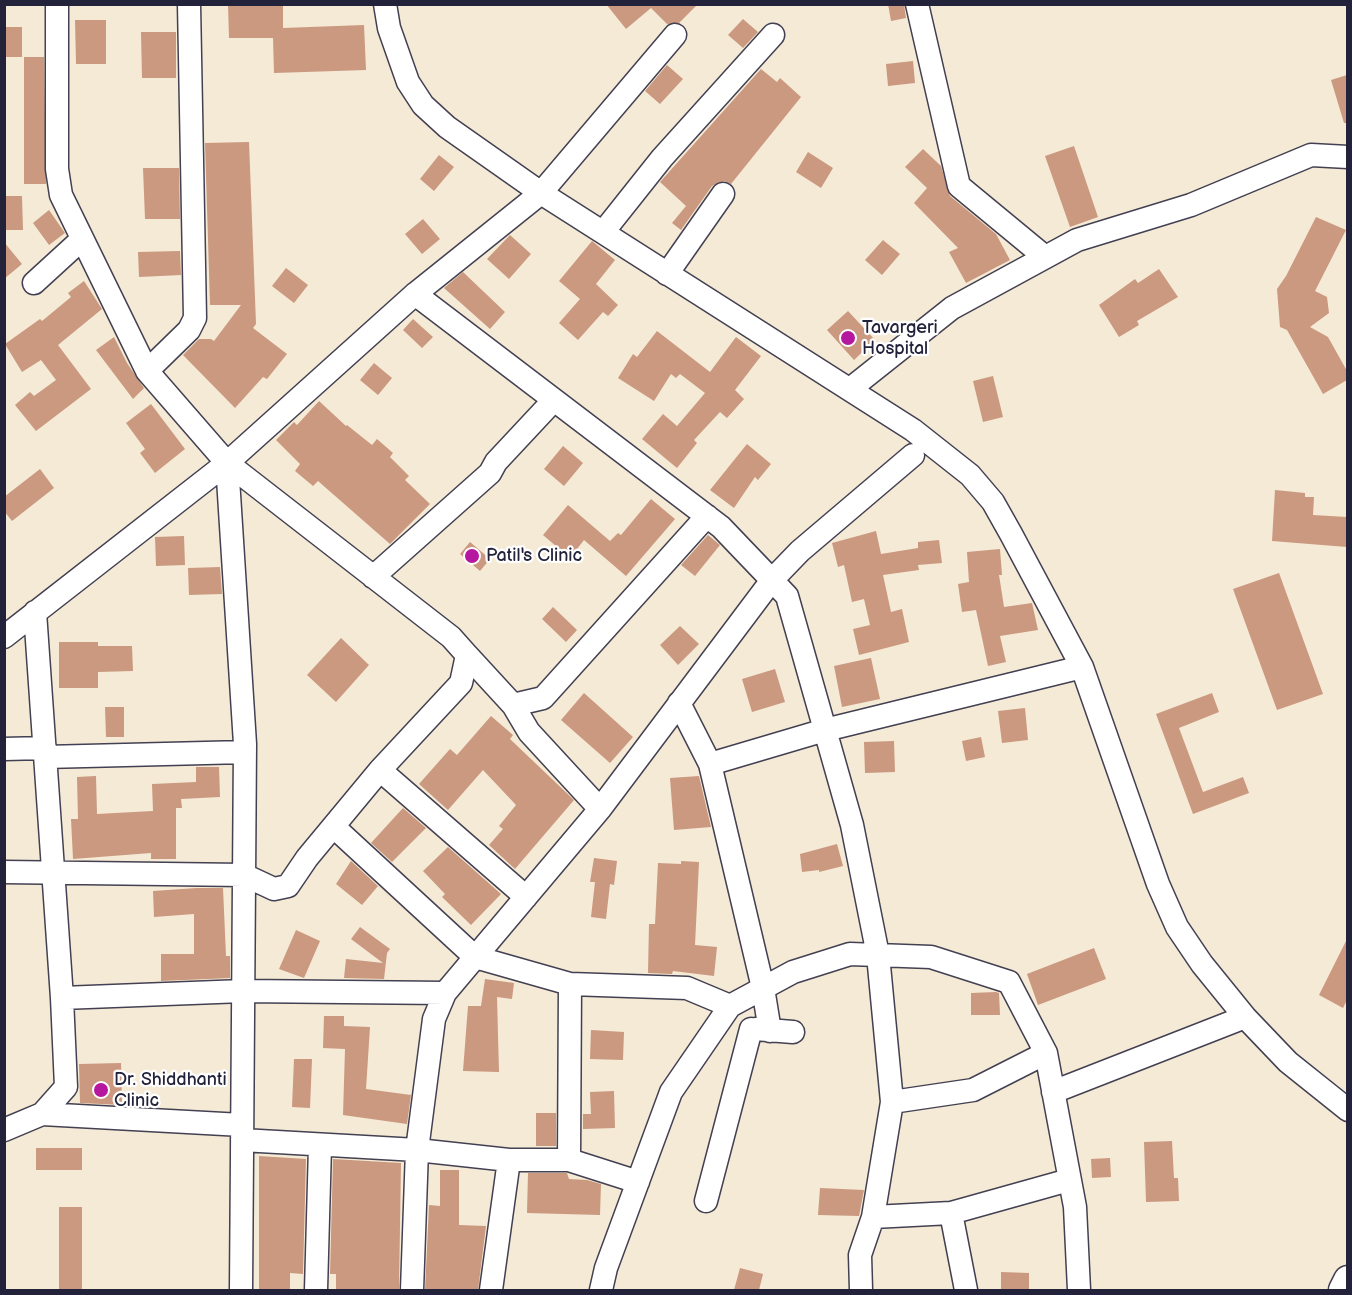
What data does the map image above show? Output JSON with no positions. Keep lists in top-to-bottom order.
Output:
{
  "places": ["Tavargeri Hospital", "Patil's Clinic", "Dr. Shiddhanti Clinic"]
}
